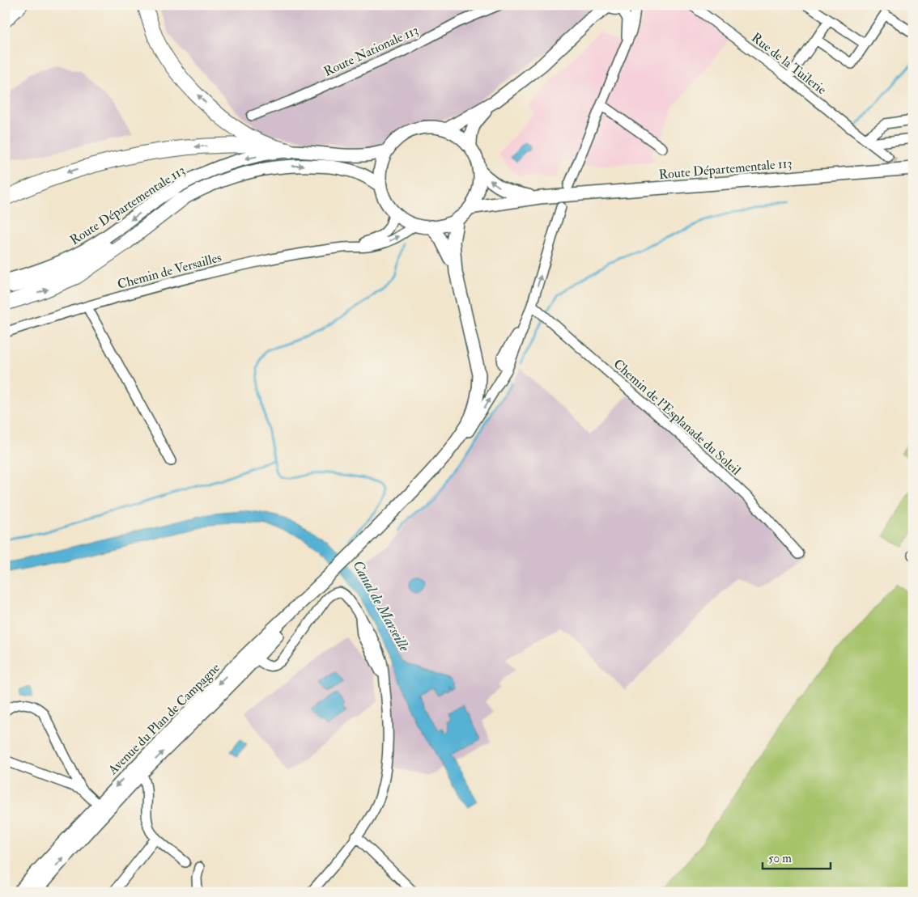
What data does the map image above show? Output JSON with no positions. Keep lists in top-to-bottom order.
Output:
{
  "streets": {
    "main road": ["Route Départementale 113", "Avenue du Plan de Campagne"],
    "street": [
      "Route Nationale 113",
      "Rue de la Tuilerie",
      "Chemin de Versailles",
      "Chemin de l'Esplanade du Soleil"
    ]
  },
  "crossings": [
    ["Route Départementale 113", "Chemin de Versailles"],
    ["Route Départementale 113", "Avenue du Plan de Campagne"],
    ["Chemin de Versailles", "Avenue du Plan de Campagne"]
  ],
  "water": ["Canal de Marseille"],
  "scale_bar": "50 m"
}
